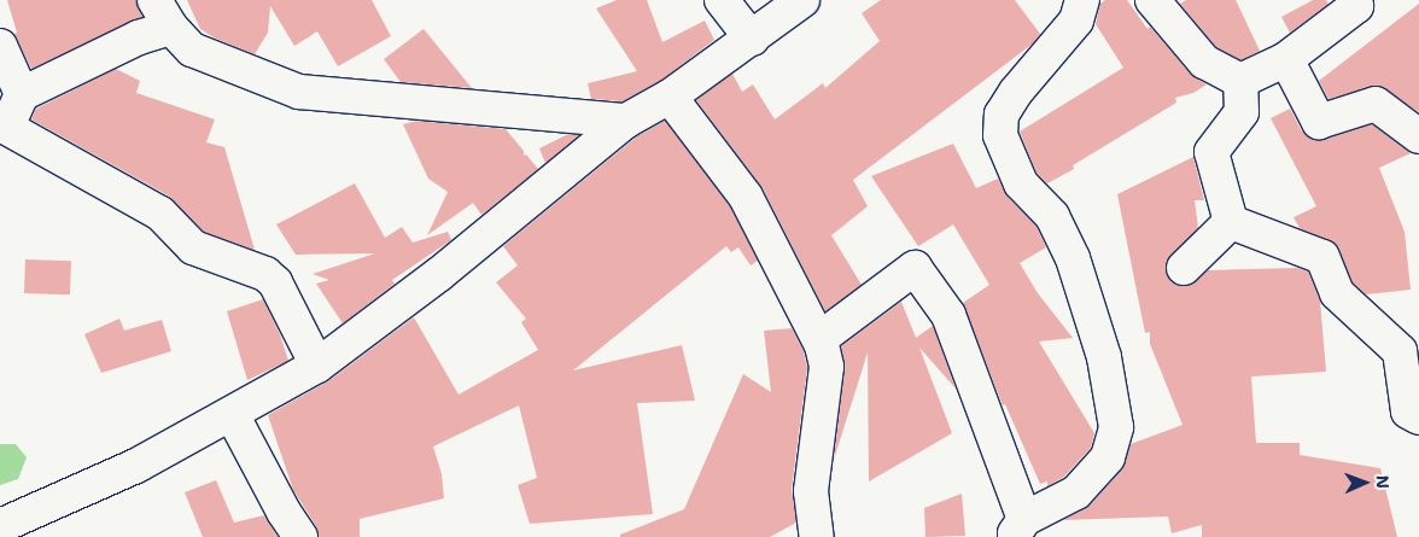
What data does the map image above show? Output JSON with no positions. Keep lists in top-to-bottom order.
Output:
{
  "north": "right"
}
